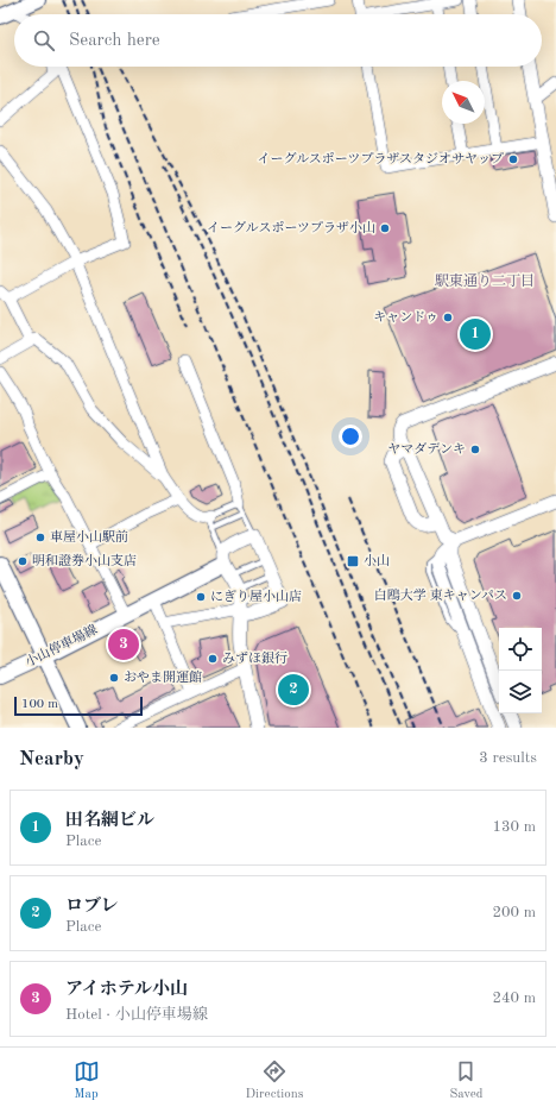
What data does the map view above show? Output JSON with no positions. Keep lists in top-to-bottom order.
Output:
{
  "streets": {
    "main road": ["小山停車場線"]
  },
  "districts": ["駅東通り二丁目"],
  "places": {
    "other": [
      "イーグルスポーツプラザスタジオサヤップ",
      "イーグルスポーツプラザ小山",
      "キャンドゥ",
      "ヤマダデンキ",
      "車屋小山駅前",
      "明和證券小山支店",
      "白鴎大学 東キャンパス",
      "にぎり屋小山店",
      "みずほ銀行",
      "おやま開運館"
    ],
    "transit": ["小山"]
  },
  "scale_bar": "100 m",
  "north": "top left",
  "page": {
    "search": "Search here",
    "pins": ["1", "3", "2"],
    "scale": "100 m",
    "heading": ["Nearby", "3 results"],
    "list": [
      {
        "mark": "1",
        "name": "田名網ビル",
        "note": "Place",
        "value": "130 m"
      },
      {
        "mark": "2",
        "name": "ロブレ",
        "note": "Place",
        "value": "200 m"
      },
      {
        "mark": "3",
        "name": "アイホテル小山",
        "note": "Hotel · 小山停車場線",
        "value": "240 m"
      }
    ],
    "nav": ["Map", "Directions", "Saved"]
  }
}
